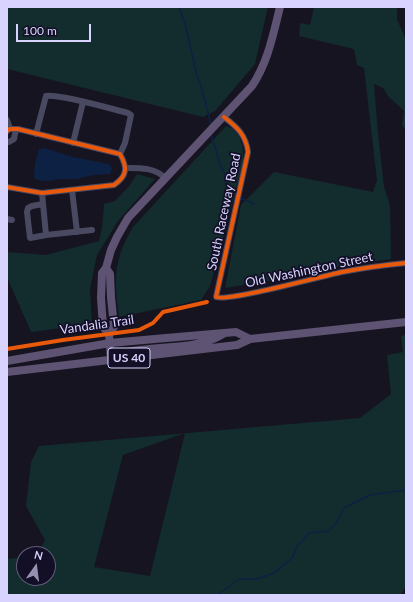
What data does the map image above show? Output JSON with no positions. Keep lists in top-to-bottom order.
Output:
{
  "streets": {
    "main road": ["US 40"],
    "street": ["South Raceway Road", "Old Washington Street"],
    "cycle path": ["Vandalia Trail"]
  },
  "crossings": [
    ["South Raceway Road", "Old Washington Street"]
  ],
  "scale_bar": "100 m",
  "north": "top"
}
